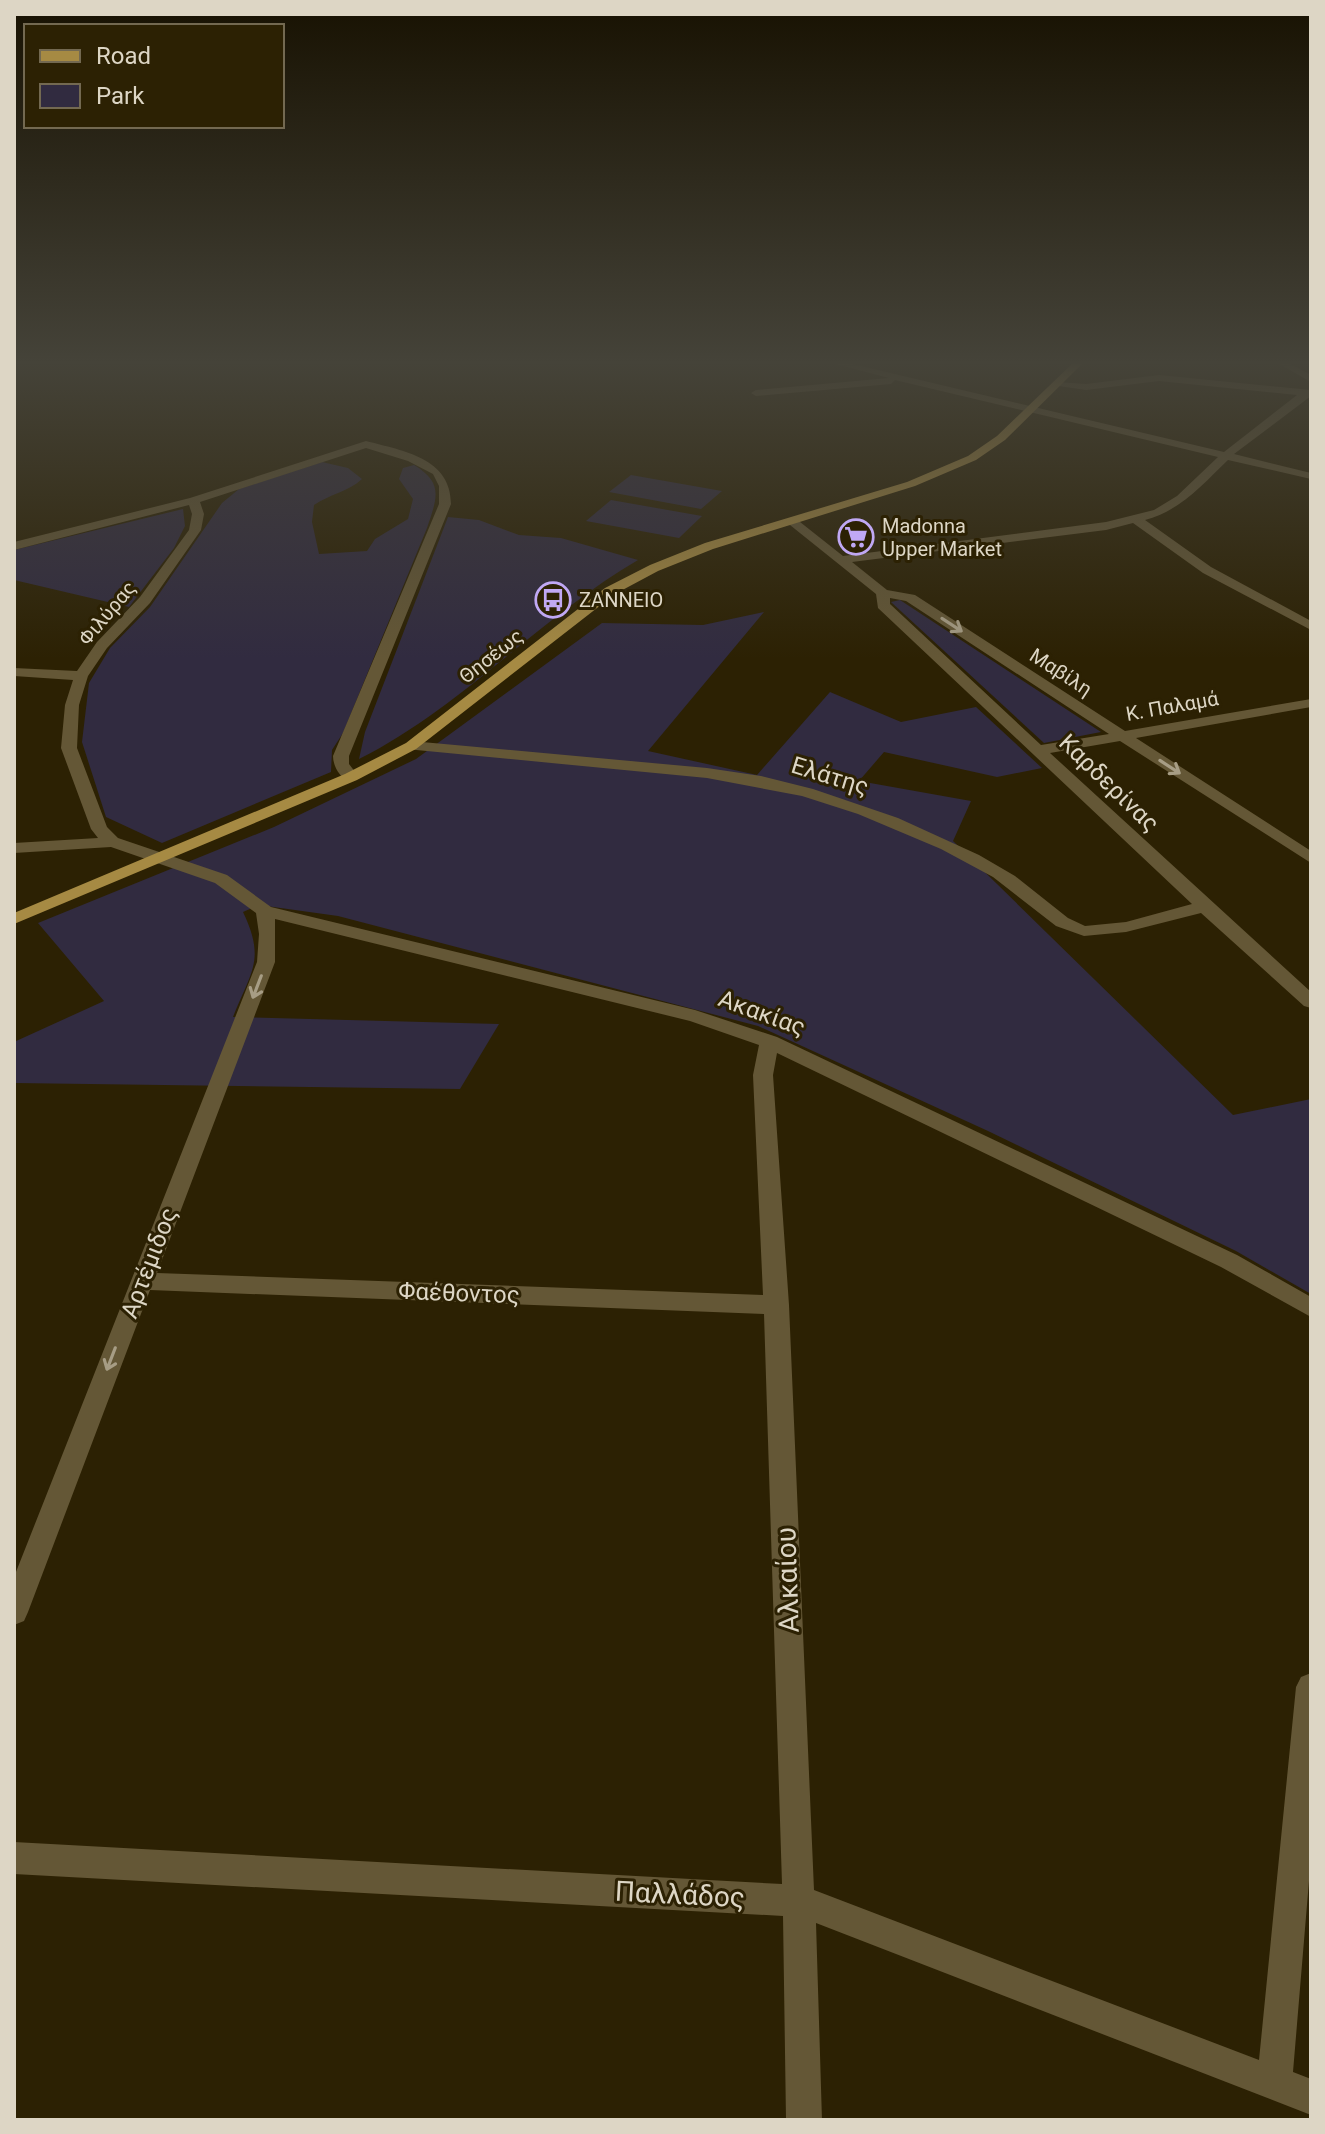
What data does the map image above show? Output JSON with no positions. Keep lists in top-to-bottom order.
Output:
{
  "streets": {
    "main road": ["Θησέως"],
    "street": [
      "Φιλύρας",
      "Μαβίλη",
      "Κ. Παλαμά",
      "Ελάτης",
      "Καρδερίνας",
      "Ακακίας",
      "Αρτέμιδος",
      "Φαέθοντος",
      "Αλκαίου",
      "Παλλάδος"
    ]
  },
  "crossings": [
    ["Θησέως", "Μαβίλη"],
    ["Θησέως", "Ελάτης"],
    ["Θησέως", "Ακακίας"],
    ["Μαβίλη", "Κ. Παλαμά"],
    ["Μαβίλη", "Καρδερίνας"],
    ["Κ. Παλαμά", "Καρδερίνας"],
    ["Ελάτης", "Καρδερίνας"],
    ["Ακακίας", "Αρτέμιδος"],
    ["Ακακίας", "Αλκαίου"],
    ["Αρτέμιδος", "Φαέθοντος"],
    ["Φαέθοντος", "Αλκαίου"],
    ["Αλκαίου", "Παλλάδος"]
  ],
  "one_way": ["Μαβίλη", "Αρτέμιδος"],
  "places": {
    "supermarket": ["Madonna Upper Market"],
    "bus stop": ["ΖΑΝΝΕΙΟ"]
  },
  "legend": ["Road", "Park"]
}
